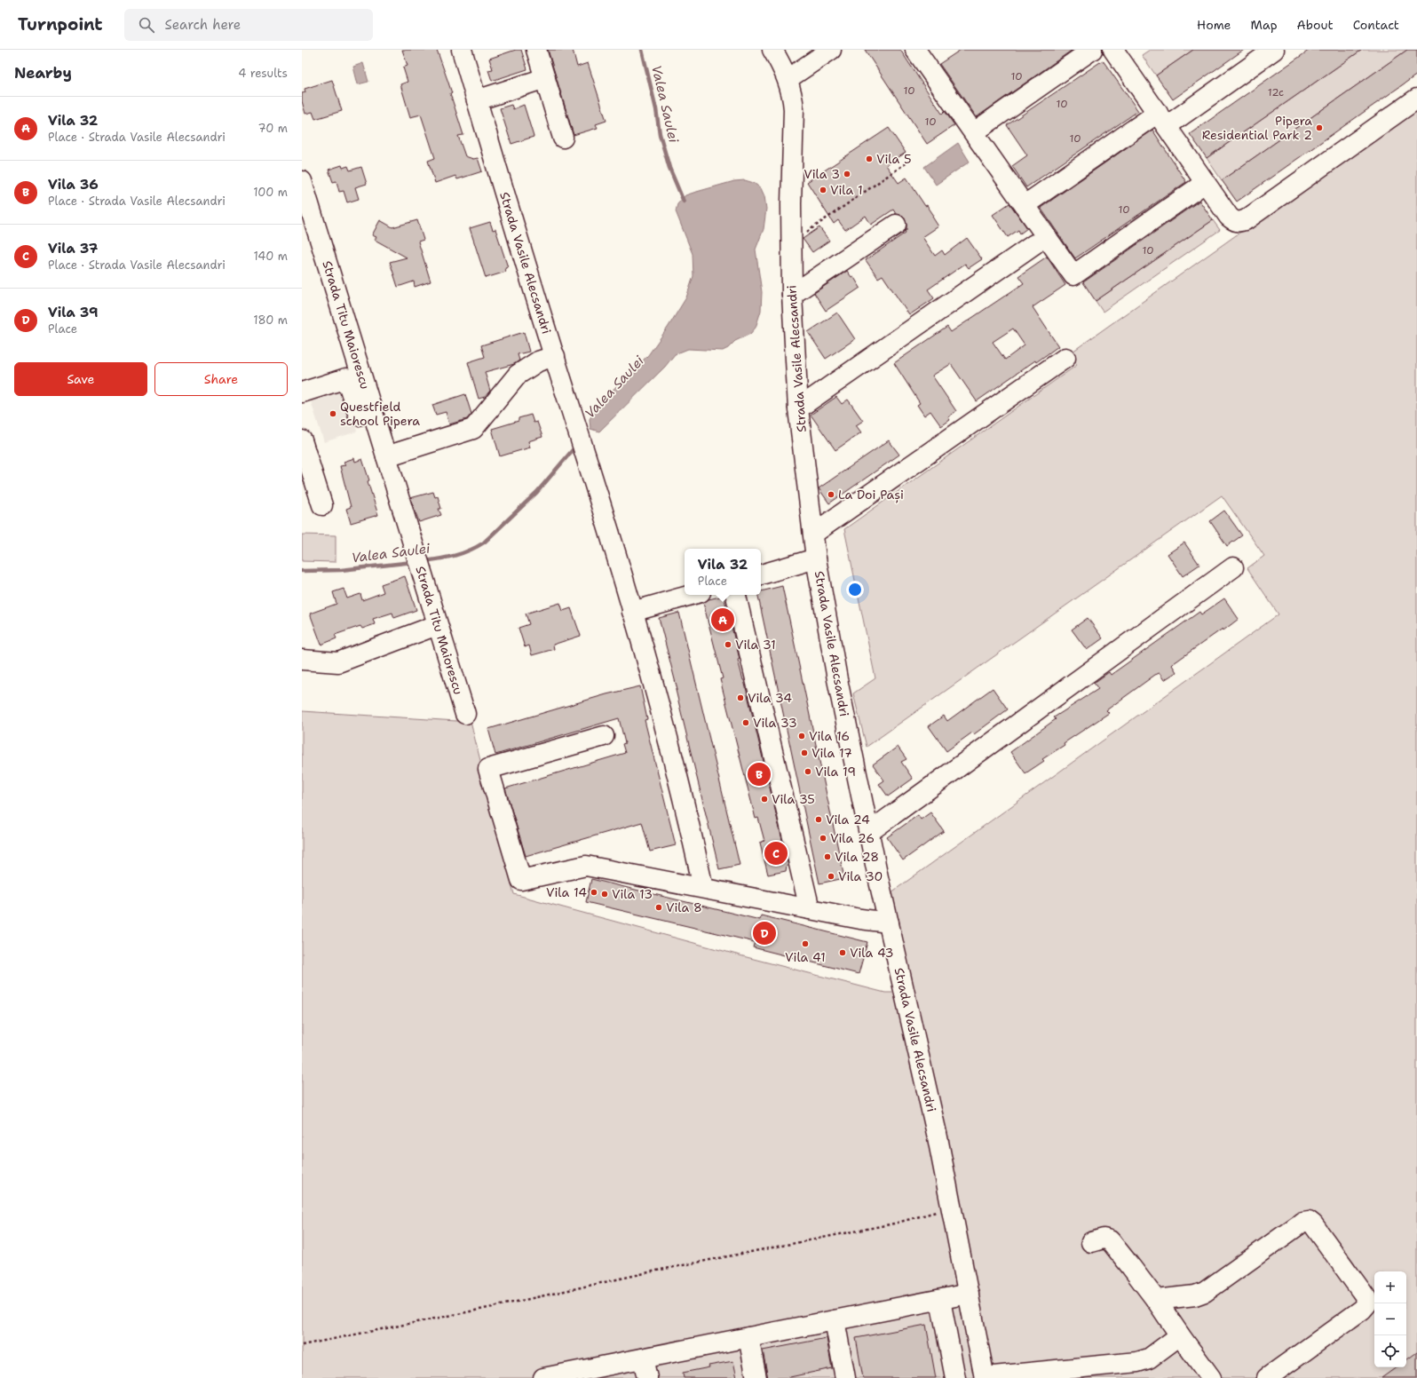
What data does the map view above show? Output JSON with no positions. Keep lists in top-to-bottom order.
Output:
{
  "streets": {
    "street": ["Strada Vasile Alecsandri", "Strada Titu Maiorescu"]
  },
  "water": ["Valea Saulei"],
  "places": [
    "Pipera Residential Park 2",
    "Vila 5",
    "Vila 3",
    "Vila 1",
    "Questfield school Pipera",
    "La Doi Pași",
    "Vila 31",
    "Vila 34",
    "Vila 33",
    "Vila 16",
    "Vila 17",
    "Vila 19",
    "Vila 35",
    "Vila 24",
    "Vila 26",
    "Vila 28",
    "Vila 30",
    "Vila 14",
    "Vila 13",
    "Vila 8",
    "Vila 41",
    "Vila 43"
  ],
  "house_numbers": [
    "10",
    "10",
    "12c",
    "10",
    "10",
    "10",
    "10",
    "10"
  ],
  "page": {
    "header": "Turnpoint",
    "search": "Search here",
    "nav": [
      "Home",
      "Map",
      "About",
      "Contact"
    ],
    "heading": ["Nearby", "4 results"],
    "list": [
      {
        "mark": "A",
        "name": "Vila 32",
        "note": "Place · Strada Vasile Alecsandri",
        "value": "70 m"
      },
      {
        "mark": "B",
        "name": "Vila 36",
        "note": "Place · Strada Vasile Alecsandri",
        "value": "100 m"
      },
      {
        "mark": "C",
        "name": "Vila 37",
        "note": "Place · Strada Vasile Alecsandri",
        "value": "140 m"
      },
      {
        "mark": "D",
        "name": "Vila 39",
        "note": "Place",
        "value": "180 m"
      }
    ],
    "buttons": ["Save", "Share"],
    "popup": ["Vila 32", "Place"],
    "pins": [
      "A",
      "B",
      "C",
      "D"
    ],
    "map_buttons": ["+", "−"]
  }
}
